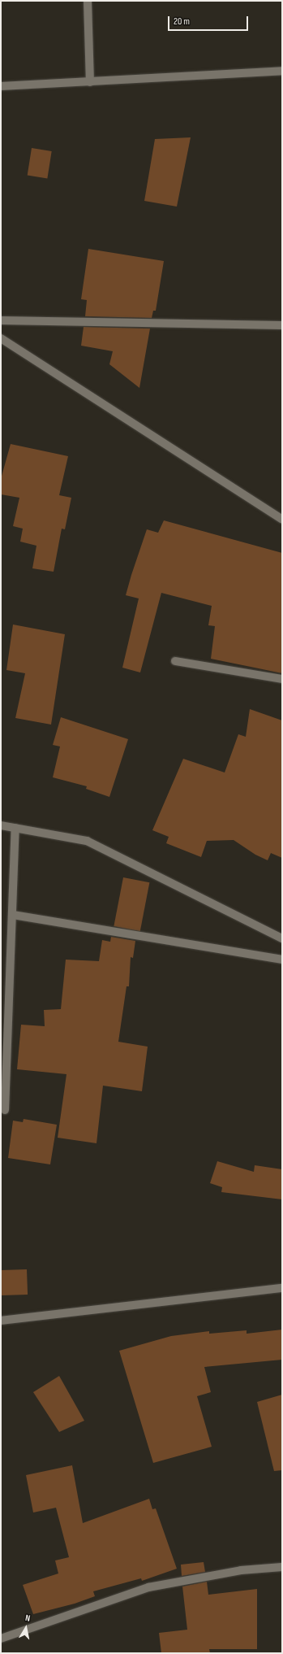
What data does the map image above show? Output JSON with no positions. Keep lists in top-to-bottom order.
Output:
{
  "scale_bar": "20 m",
  "north": "top"
}
